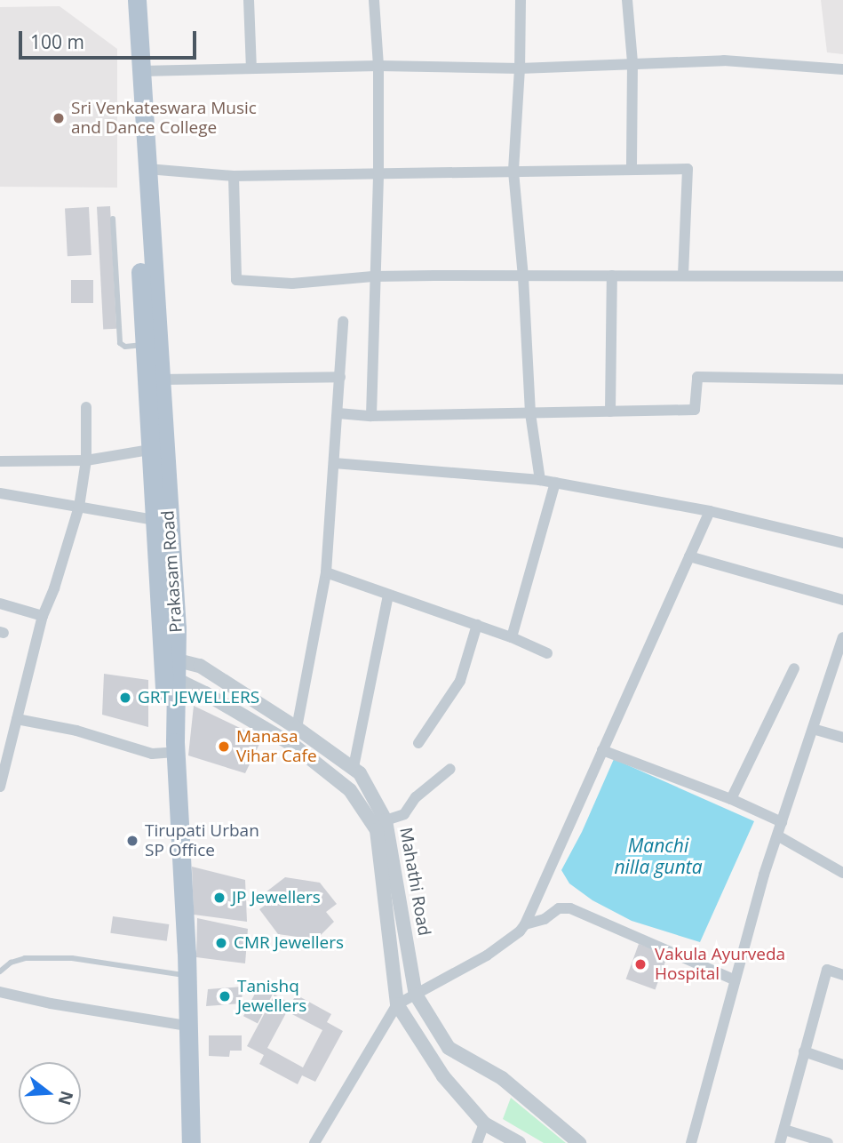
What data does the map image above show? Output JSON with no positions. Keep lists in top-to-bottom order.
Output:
{
  "streets": {
    "main road": ["Prakasam Road"],
    "street": ["Mahathi Road"]
  },
  "crossings": [
    ["Prakasam Road", "Mahathi Road"]
  ],
  "water": ["Manchi nilla gunta"],
  "places": [
    "Sri Venkateswara Music and Dance College",
    "GRT JEWELLERS",
    "Manasa Vihar Cafe",
    "Tirupati Urban SP Office",
    "JP Jewellers",
    "CMR Jewellers",
    "Vakula Ayurveda Hospital",
    "Tanishq Jewellers"
  ],
  "scale_bar": "100 m",
  "north": "right"
}
